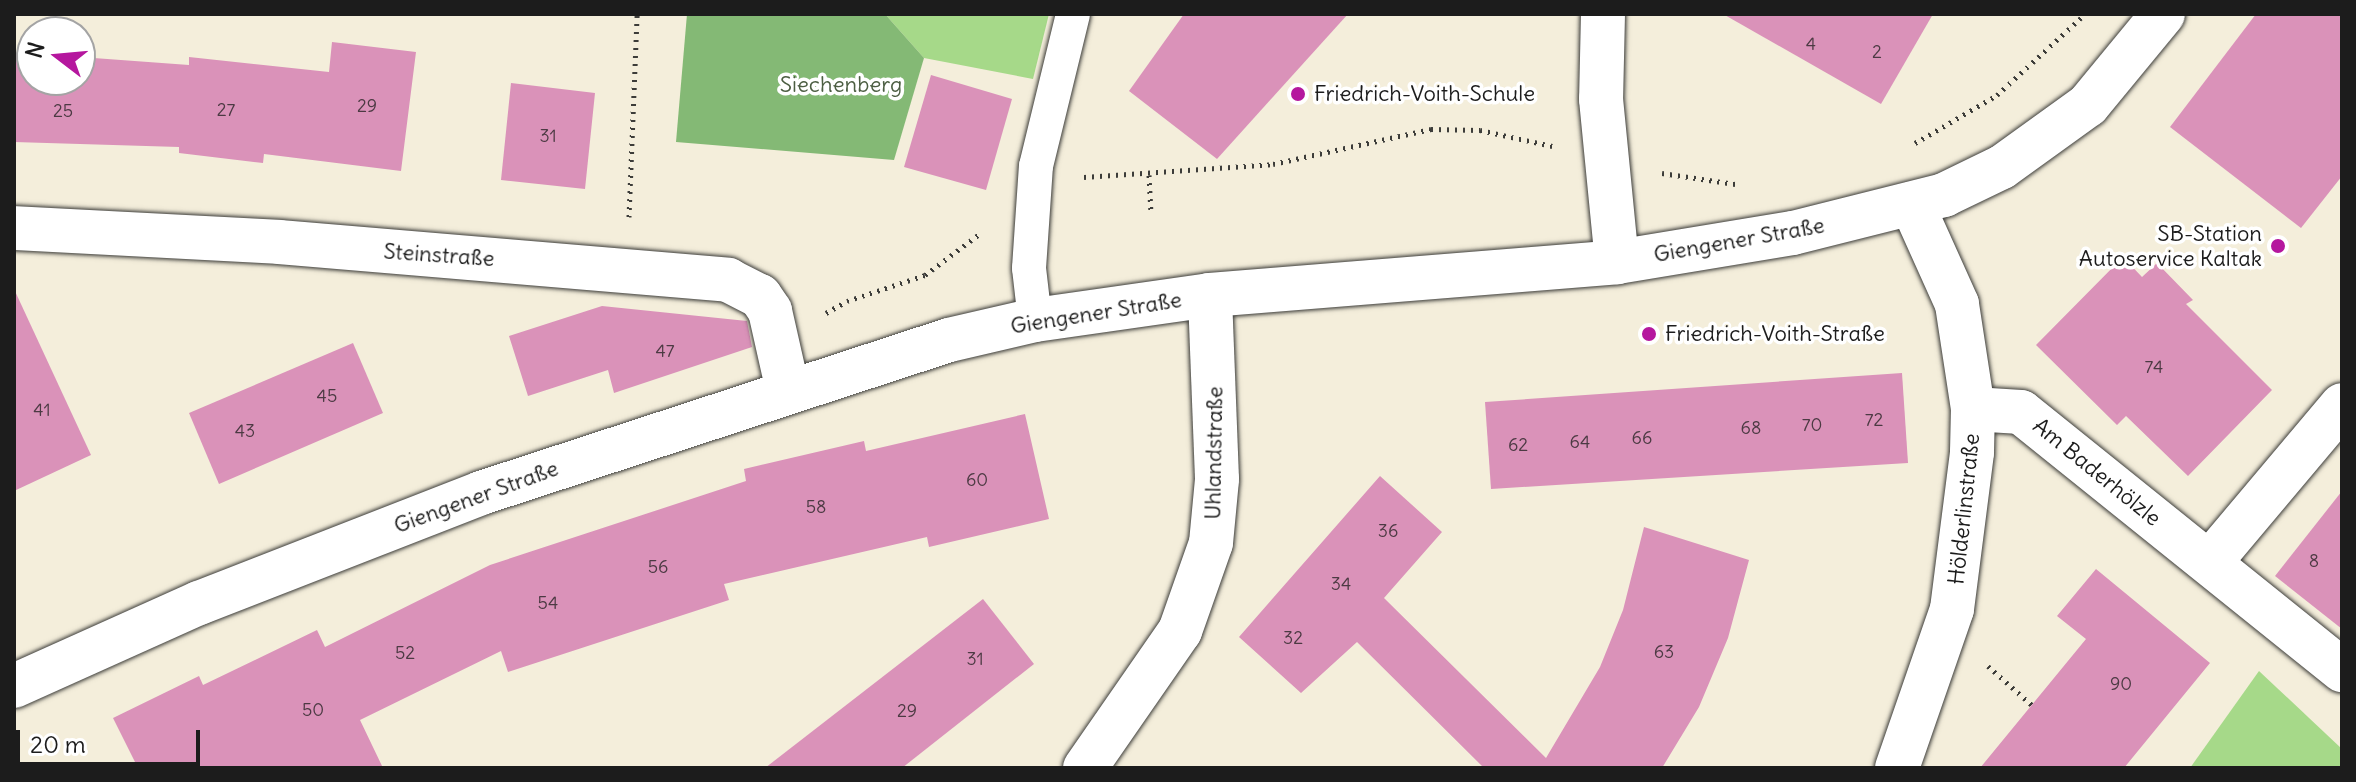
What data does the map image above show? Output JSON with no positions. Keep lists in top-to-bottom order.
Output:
{
  "streets": {
    "street": [
      "Giengener Straße",
      "Steinstraße",
      "Uhlandstraße",
      "Am Baderhölzle",
      "Hölderlinstraße"
    ]
  },
  "crossings": [
    ["Giengener Straße", "Steinstraße"],
    ["Giengener Straße", "Uhlandstraße"],
    ["Giengener Straße", "Hölderlinstraße"],
    ["Am Baderhölzle", "Hölderlinstraße"]
  ],
  "parks": ["Siechenberg"],
  "places": ["Friedrich-Voith-Schule", "SB-Station Autoservice Kaltak", "Friedrich-Voith-Straße"],
  "house_numbers": [
    "4",
    "2",
    "29",
    "27",
    "25",
    "31",
    "47",
    "74",
    "45",
    "41",
    "72",
    "70",
    "68",
    "43",
    "66",
    "64",
    "62",
    "60",
    "58",
    "36",
    "8",
    "56",
    "34",
    "54",
    "32",
    "63",
    "52",
    "31",
    "90",
    "50",
    "29"
  ],
  "scale_bar": "20 m",
  "north": "left"
}
